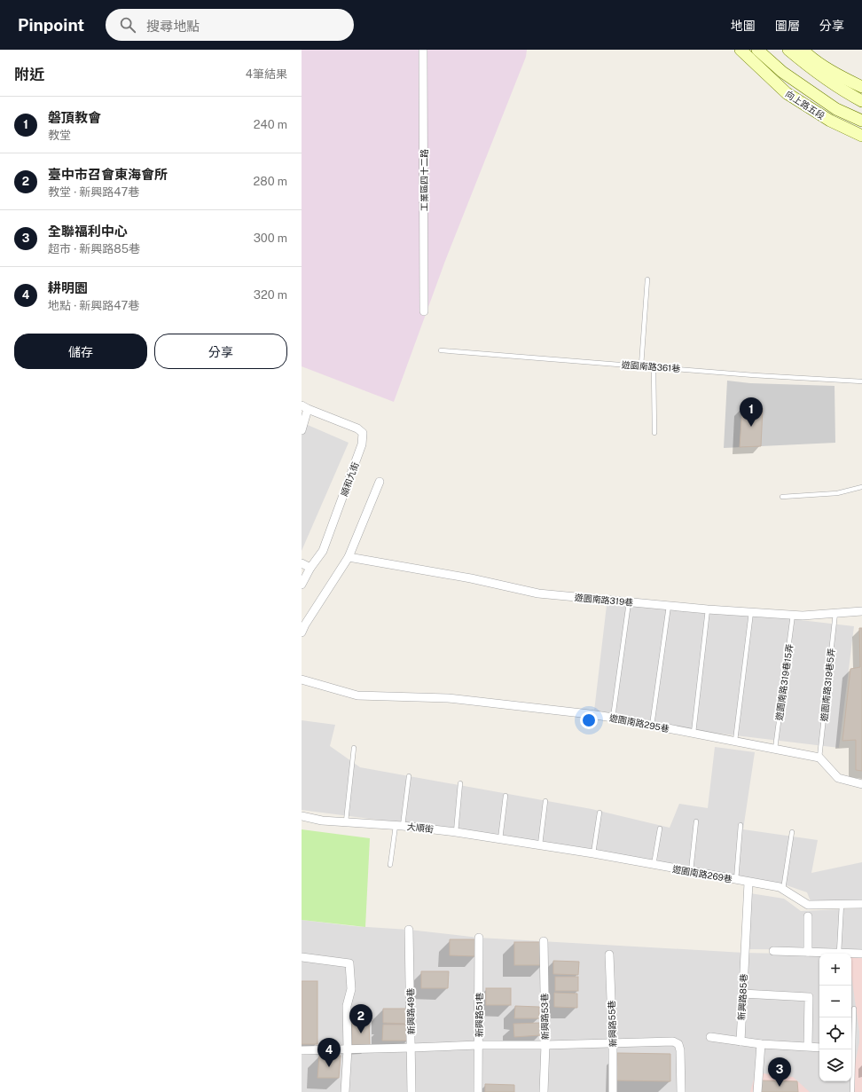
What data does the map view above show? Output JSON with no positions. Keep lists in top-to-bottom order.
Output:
{
  "streets": {
    "main road": ["向上路五段"],
    "street": [
      "工業區四十二路",
      "順和九街",
      "遊園南路319巷",
      "遊園南路295巷",
      "大順街",
      "遊園南路269巷",
      "新興路85巷",
      "新興路49巷",
      "新興路51巷",
      "新興路53巷",
      "新興路55巷"
    ],
    "lane": ["遊園南路361巷", "遊園南路319巷15弄", "遊園南路319巷5弄"]
  },
  "crossings": [
    ["遊園南路319巷", "遊園南路319巷15弄"],
    ["遊園南路319巷", "遊園南路319巷5弄"],
    ["遊園南路319巷15弄", "遊園南路295巷"],
    ["遊園南路319巷5弄", "遊園南路295巷"],
    ["大順街", "遊園南路269巷"],
    ["遊園南路269巷", "新興路85巷"]
  ],
  "page": {
    "header": "Pinpoint",
    "search": "搜尋地點",
    "nav": ["地圖", "圖層", "分享"],
    "heading": ["附近", "4筆結果"],
    "list": [
      {
        "mark": "1",
        "name": "磐頂教會",
        "note": "教堂",
        "value": "240 m"
      },
      {
        "mark": "2",
        "name": "臺中市召會東海會所",
        "note": "教堂 · 新興路47巷",
        "value": "280 m"
      },
      {
        "mark": "3",
        "name": "全聯福利中心",
        "note": "超市 · 新興路85巷",
        "value": "300 m"
      },
      {
        "mark": "4",
        "name": "耕明園",
        "note": "地點 · 新興路47巷",
        "value": "320 m"
      }
    ],
    "buttons": ["儲存", "分享"],
    "pins": [
      "1",
      "2",
      "4",
      "3"
    ],
    "map_buttons": ["+", "−"]
  }
}
